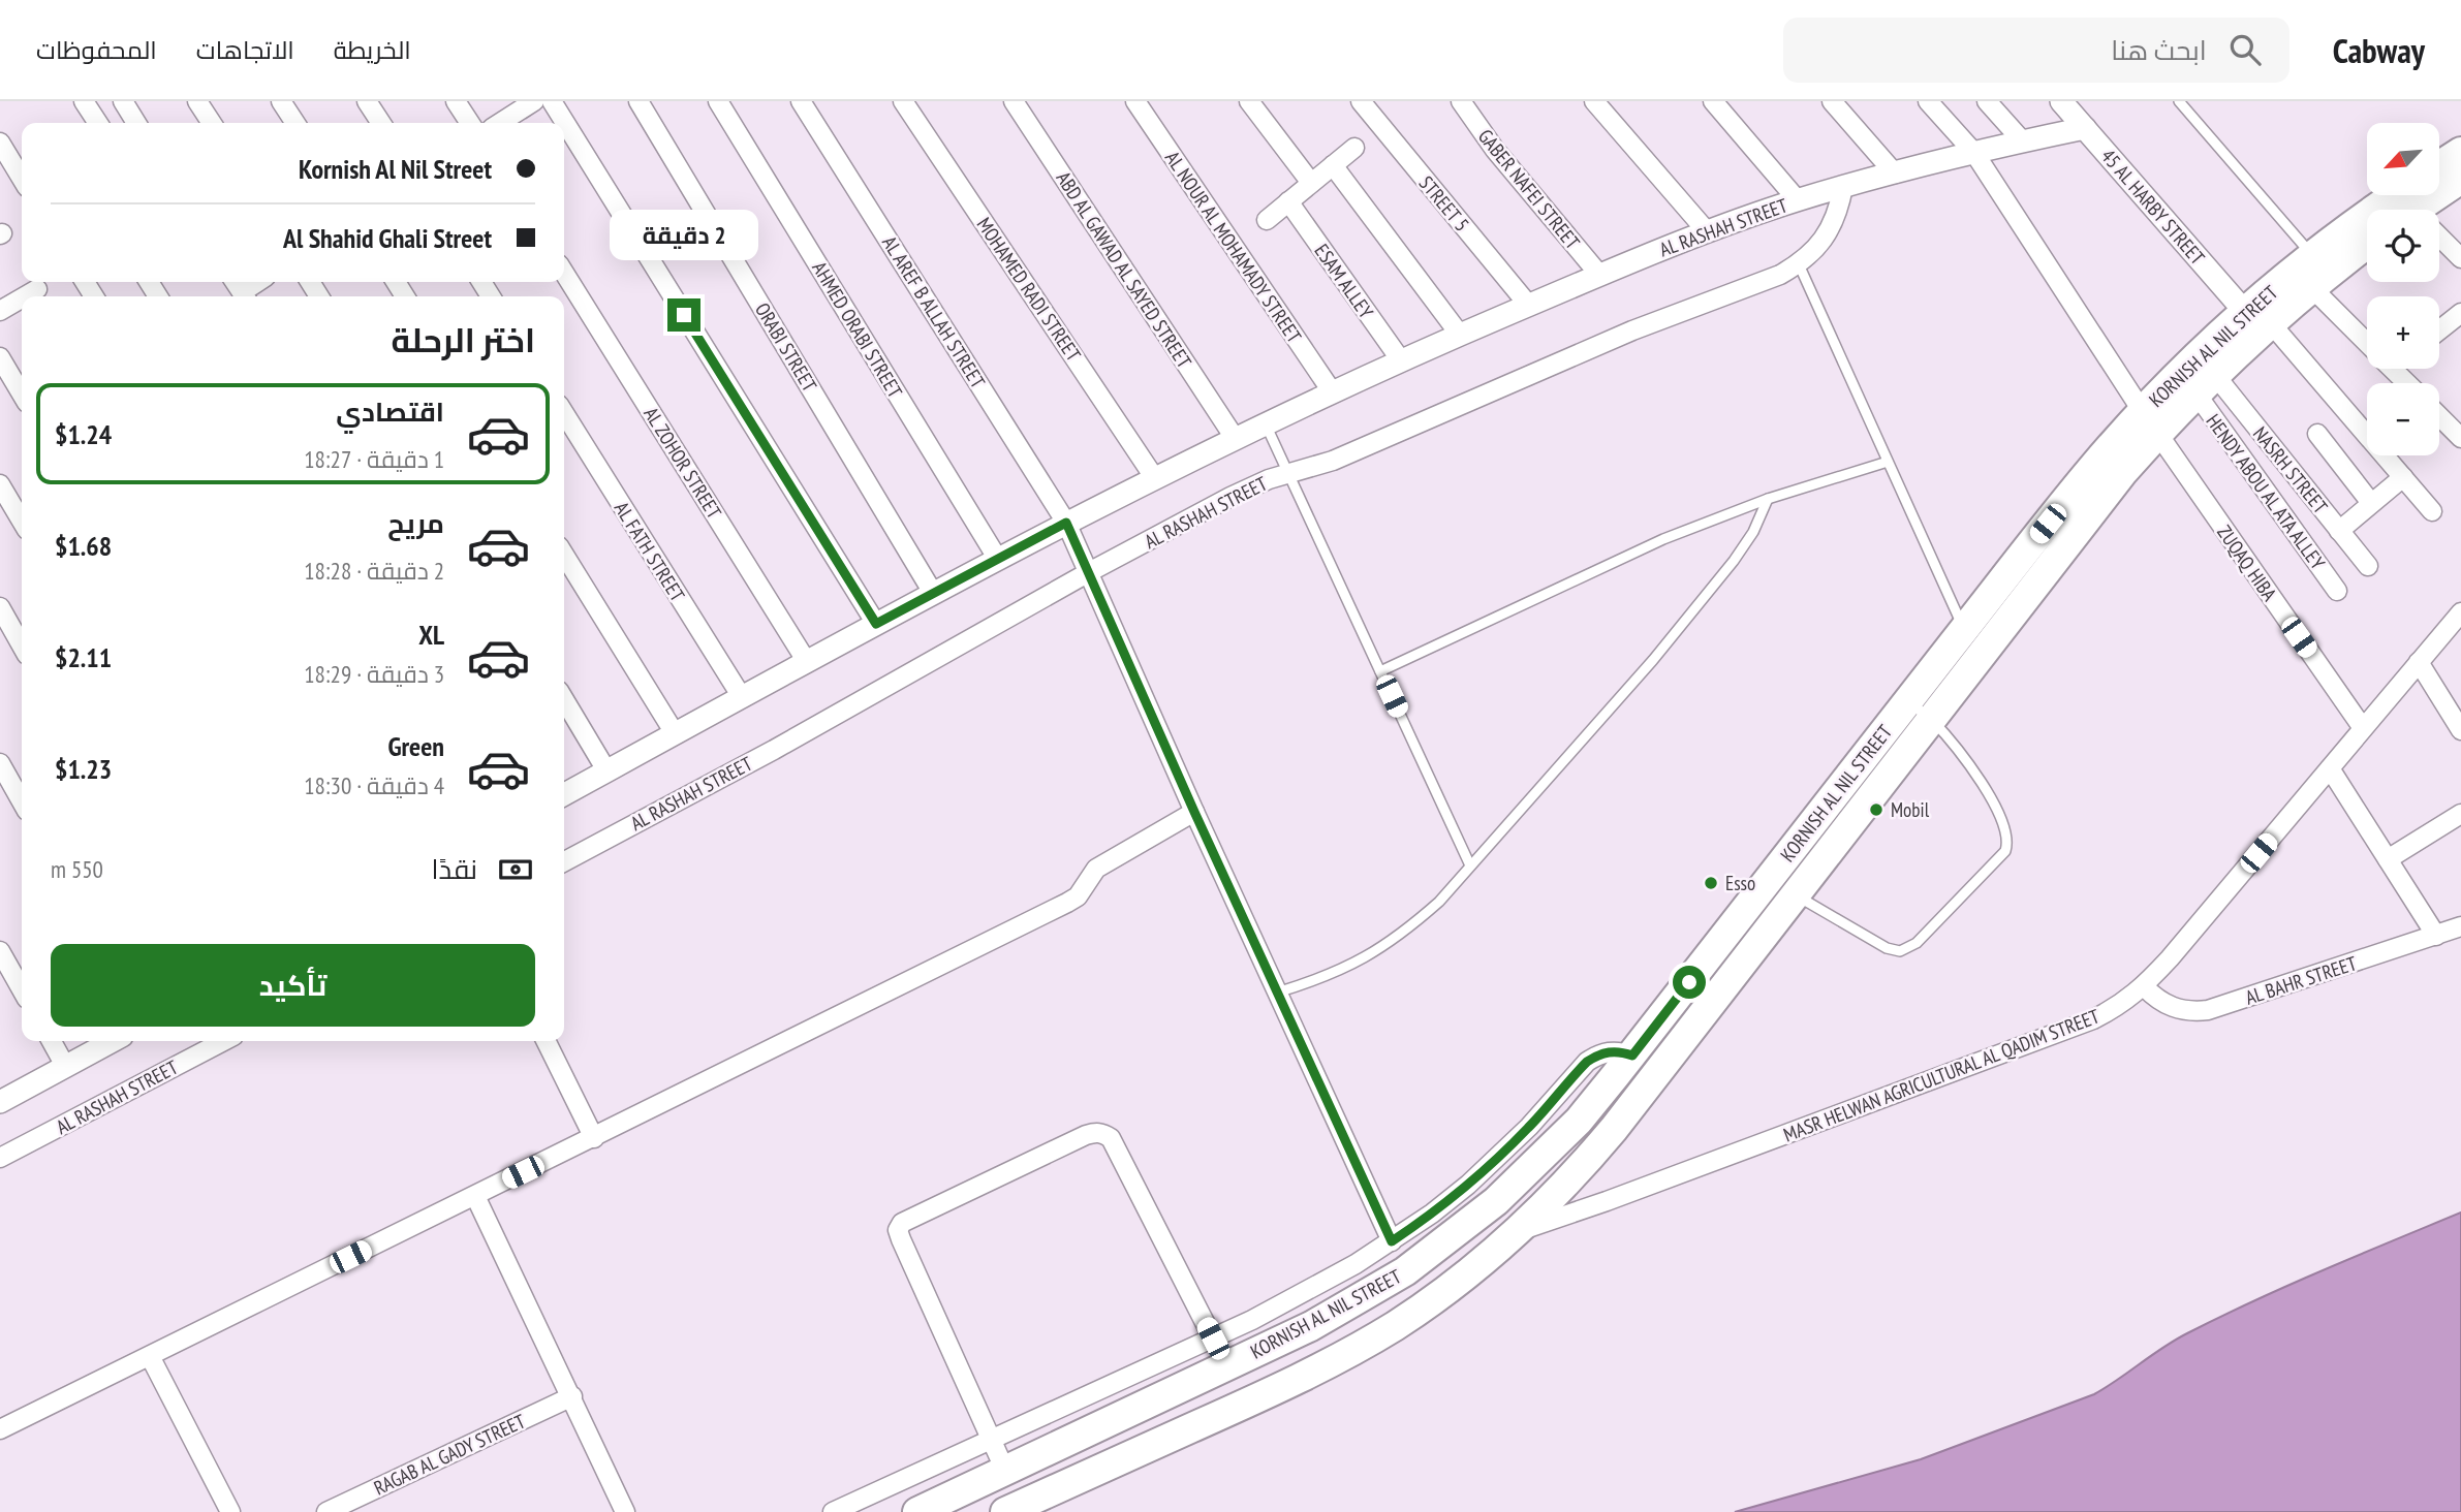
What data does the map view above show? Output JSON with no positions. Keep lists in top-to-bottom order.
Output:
{
  "streets": {
    "highway": ["KORNISH AL NIL STREET"],
    "street": [
      "GABER NAFEI STREET",
      "STREET 5",
      "45 AL HARBY STREET",
      "AL RASHAH STREET",
      "AL NOUR AL MOHAMADY STREET",
      "ABD AL GAWAD AL SAYED STREET",
      "ESAM ALLEY",
      "MOHAMED RADI STREET",
      "AL AREF B ALLAH STREET",
      "AHMED ORABI STREET",
      "ORABI STREET",
      "AL ZOHOR STREET",
      "NASRH STREET",
      "HENDY ABOU AL ATA ALLEY",
      "AL FATH STREET",
      "ZUQAQ HIBA",
      "AL BAHR STREET",
      "MASR HELWAN AGRICULTURAL AL QADIM STREET",
      "RAGAB AL GADY STREET"
    ]
  },
  "crossings": [
    ["GABER NAFEI STREET", "AL RASHAH STREET"],
    ["STREET 5", "AL RASHAH STREET"],
    ["45 AL HARBY STREET", "AL RASHAH STREET"],
    ["45 AL HARBY STREET", "KORNISH AL NIL STREET"],
    ["AL RASHAH STREET", "AL NOUR AL MOHAMADY STREET"],
    ["AL RASHAH STREET", "ABD AL GAWAD AL SAYED STREET"],
    ["AL RASHAH STREET", "ESAM ALLEY"],
    ["AL RASHAH STREET", "MOHAMED RADI STREET"],
    ["AL RASHAH STREET", "AL AREF B ALLAH STREET"],
    ["AL RASHAH STREET", "AHMED ORABI STREET"],
    ["AL RASHAH STREET", "ORABI STREET"],
    ["AL RASHAH STREET", "AL ZOHOR STREET"],
    ["AL RASHAH STREET", "AL FATH STREET"],
    ["AL RASHAH STREET", "ZUQAQ HIBA"],
    ["KORNISH AL NIL STREET", "NASRH STREET"],
    ["KORNISH AL NIL STREET", "HENDY ABOU AL ATA ALLEY"],
    ["KORNISH AL NIL STREET", "ZUQAQ HIBA"],
    ["KORNISH AL NIL STREET", "MASR HELWAN AGRICULTURAL AL QADIM STREET"],
    ["NASRH STREET", "HENDY ABOU AL ATA ALLEY"],
    ["ZUQAQ HIBA", "MASR HELWAN AGRICULTURAL AL QADIM STREET"],
    ["AL BAHR STREET", "MASR HELWAN AGRICULTURAL AL QADIM STREET"]
  ],
  "places": ["Mobil", "Esso"],
  "north": "bottom left",
  "page": {
    "header": "Cabway",
    "search": "ابحث هنا",
    "nav": ["الخريطة", "الاتجاهات", "المحفوظات"],
    "map_buttons": ["+", "−"],
    "banner": ["Kornish Al Nil Street", "Al Shahid Ghali Street"],
    "bubble": "2 دقيقة",
    "heading": "اختر الرحلة",
    "list": [
      {
        "name": "اقتصادي",
        "note": "1 دقيقة · 18:27",
        "value": "$1.24"
      },
      {
        "name": "مريح",
        "note": "2 دقيقة · 18:28",
        "value": "$1.68"
      },
      {
        "name": "XL",
        "note": "3 دقيقة · 18:29",
        "value": "$2.11"
      },
      {
        "name": "Green",
        "note": "4 دقيقة · 18:30",
        "value": "$1.23"
      }
    ],
    "pay": ["نقدًا", "550 m"],
    "buttons": "تأكيد"
  }
}
